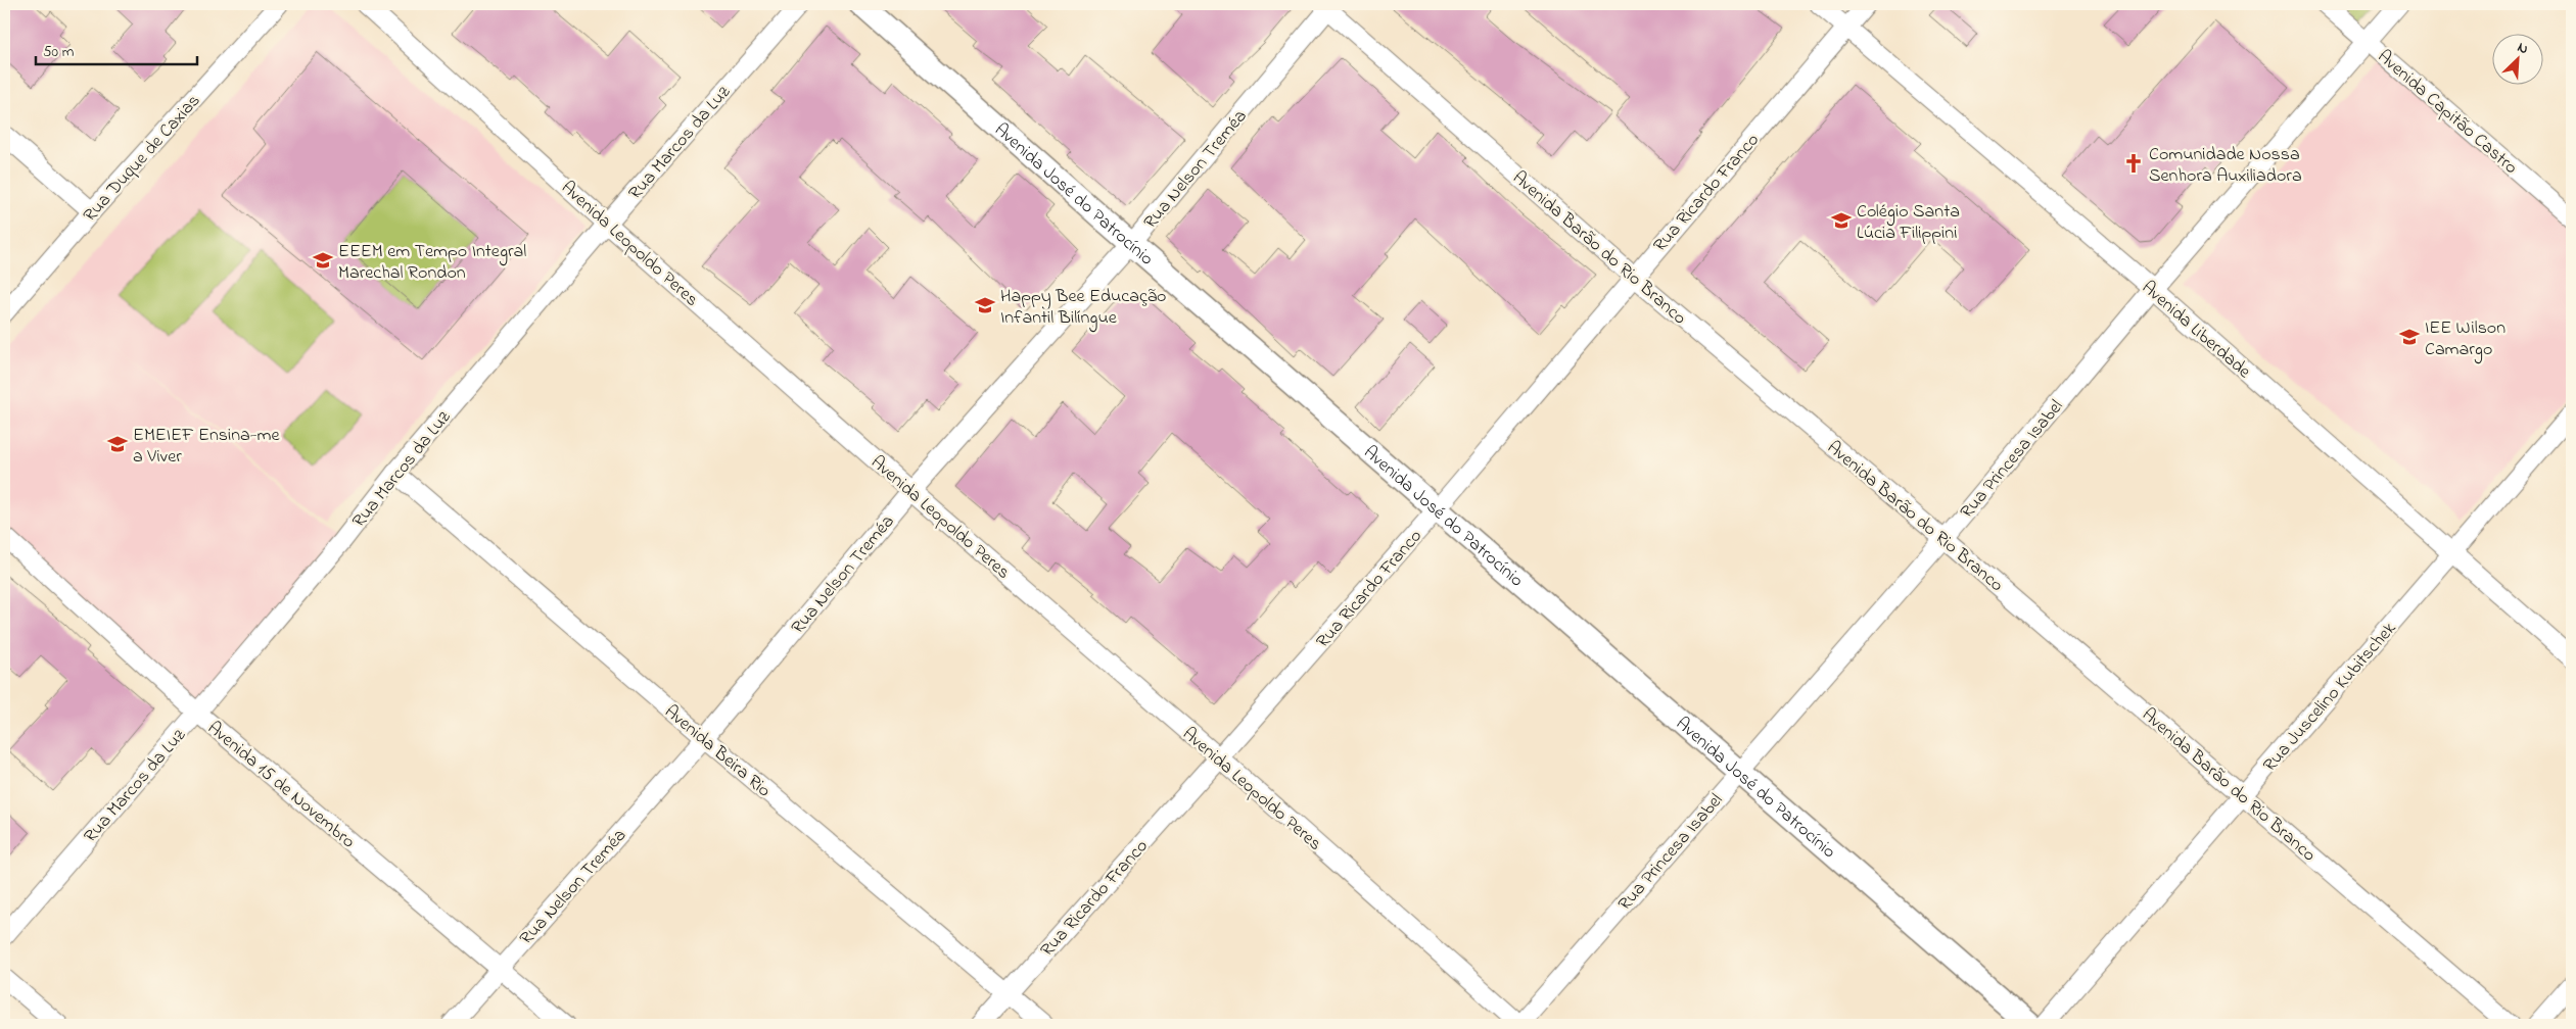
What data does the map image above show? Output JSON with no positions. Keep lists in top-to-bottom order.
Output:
{
  "streets": {
    "street": [
      "Avenida Capitão Castro",
      "Rua Marcos da Luz",
      "Rua Duque de Caxias",
      "Rua Nelson Treméa",
      "Rua Ricardo Franco",
      "Avenida José do Patrocínio",
      "Avenida Leopoldo Peres",
      "Avenida Barão do Rio Branco",
      "Avenida Liberdade",
      "Rua Princesa Isabel",
      "Rua Juscelino Kubitschek",
      "Avenida Beira Rio",
      "Avenida 15 de Novembro"
    ]
  },
  "crossings": [
    ["Avenida Capitão Castro", "Rua Princesa Isabel"],
    ["Rua Marcos da Luz", "Avenida Leopoldo Peres"],
    ["Rua Marcos da Luz", "Avenida Beira Rio"],
    ["Rua Marcos da Luz", "Avenida 15 de Novembro"],
    ["Rua Nelson Treméa", "Avenida José do Patrocínio"],
    ["Rua Nelson Treméa", "Avenida Leopoldo Peres"],
    ["Rua Nelson Treméa", "Avenida Barão do Rio Branco"],
    ["Rua Nelson Treméa", "Avenida Beira Rio"],
    ["Rua Nelson Treméa", "Avenida 15 de Novembro"],
    ["Rua Ricardo Franco", "Avenida José do Patrocínio"],
    ["Rua Ricardo Franco", "Avenida Leopoldo Peres"],
    ["Rua Ricardo Franco", "Avenida Barão do Rio Branco"],
    ["Rua Ricardo Franco", "Avenida Liberdade"],
    ["Rua Ricardo Franco", "Avenida Beira Rio"],
    ["Avenida José do Patrocínio", "Rua Princesa Isabel"],
    ["Avenida Leopoldo Peres", "Rua Princesa Isabel"],
    ["Avenida Barão do Rio Branco", "Rua Princesa Isabel"],
    ["Avenida Barão do Rio Branco", "Rua Juscelino Kubitschek"],
    ["Avenida Liberdade", "Rua Princesa Isabel"],
    ["Avenida Liberdade", "Rua Juscelino Kubitschek"]
  ],
  "places": {
    "church": ["Comunidade Nossa Senhora Auxiliadora"],
    "school or university": [
      "Colégio Santa Lúcia Filippini",
      "EEEM em Tempo Integral Marechal Rondon",
      "Happy Bee Educação Infantil Bilíngue",
      "IEE Wilson Camargo",
      "EMEIEF Ensina-me a Viver"
    ]
  },
  "scale_bar": "50 m",
  "north": "top right"
}
